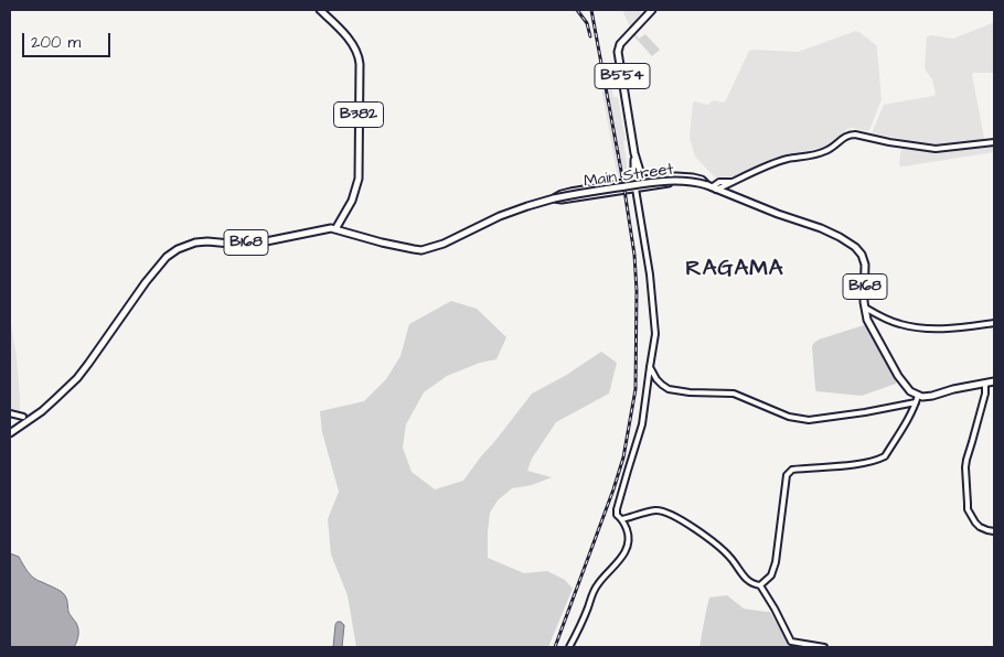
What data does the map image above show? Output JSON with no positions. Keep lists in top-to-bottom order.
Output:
{
  "streets": {
    "main road": [
      "B554",
      "B382",
      "Main Street",
      "B168"
    ]
  },
  "crossings": [
    ["B554", "Main Street"],
    ["B382", "B168"],
    ["Main Street", "B168"]
  ],
  "districts": ["RAGAMA"],
  "scale_bar": "200 m"
}
